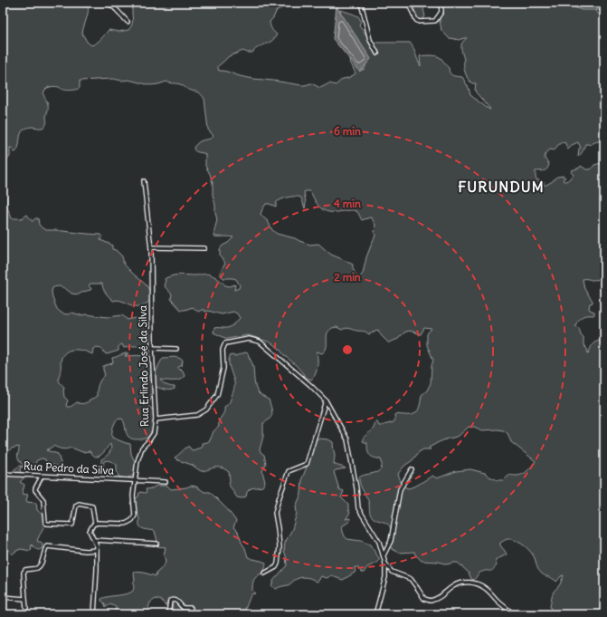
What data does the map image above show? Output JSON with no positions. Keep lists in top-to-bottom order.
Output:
{
  "streets": {
    "street": ["Rua Erlindo José da Silva", "Rua Pedro da Silva"]
  },
  "crossings": [
    ["Rua Erlindo José da Silva", "Rua Pedro da Silva"]
  ],
  "districts": ["FURUNDUM"],
  "rings": ["6 min", "4 min", "2 min"]
}
